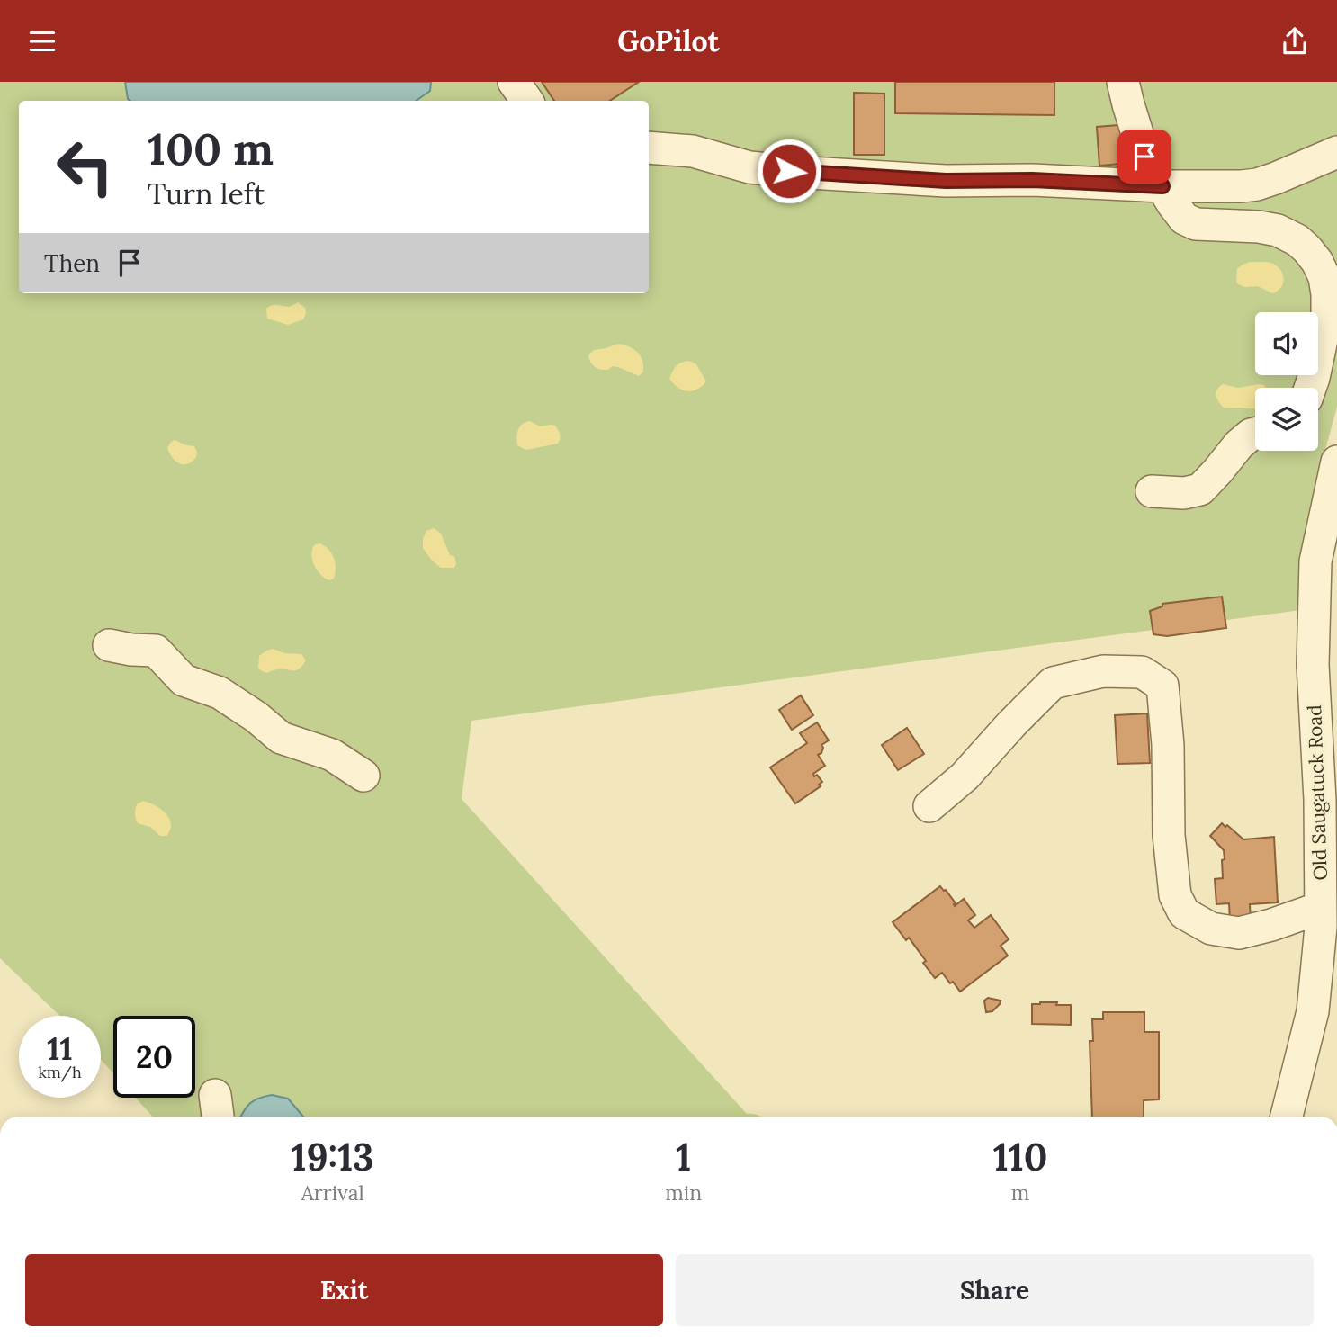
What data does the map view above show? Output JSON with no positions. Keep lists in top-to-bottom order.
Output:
{
  "streets": {
    "street": ["Old Saugatuck Road"]
  },
  "page": {
    "header": "GoPilot",
    "turn": ["100 m", "Turn left"],
    "then": "Then",
    "speed": "11 km/h",
    "limit": "20",
    "eta": [
      "19:13",
      "Arrival",
      "1",
      "min",
      "110",
      "m"
    ],
    "buttons": ["Exit", "Share"]
  }
}
